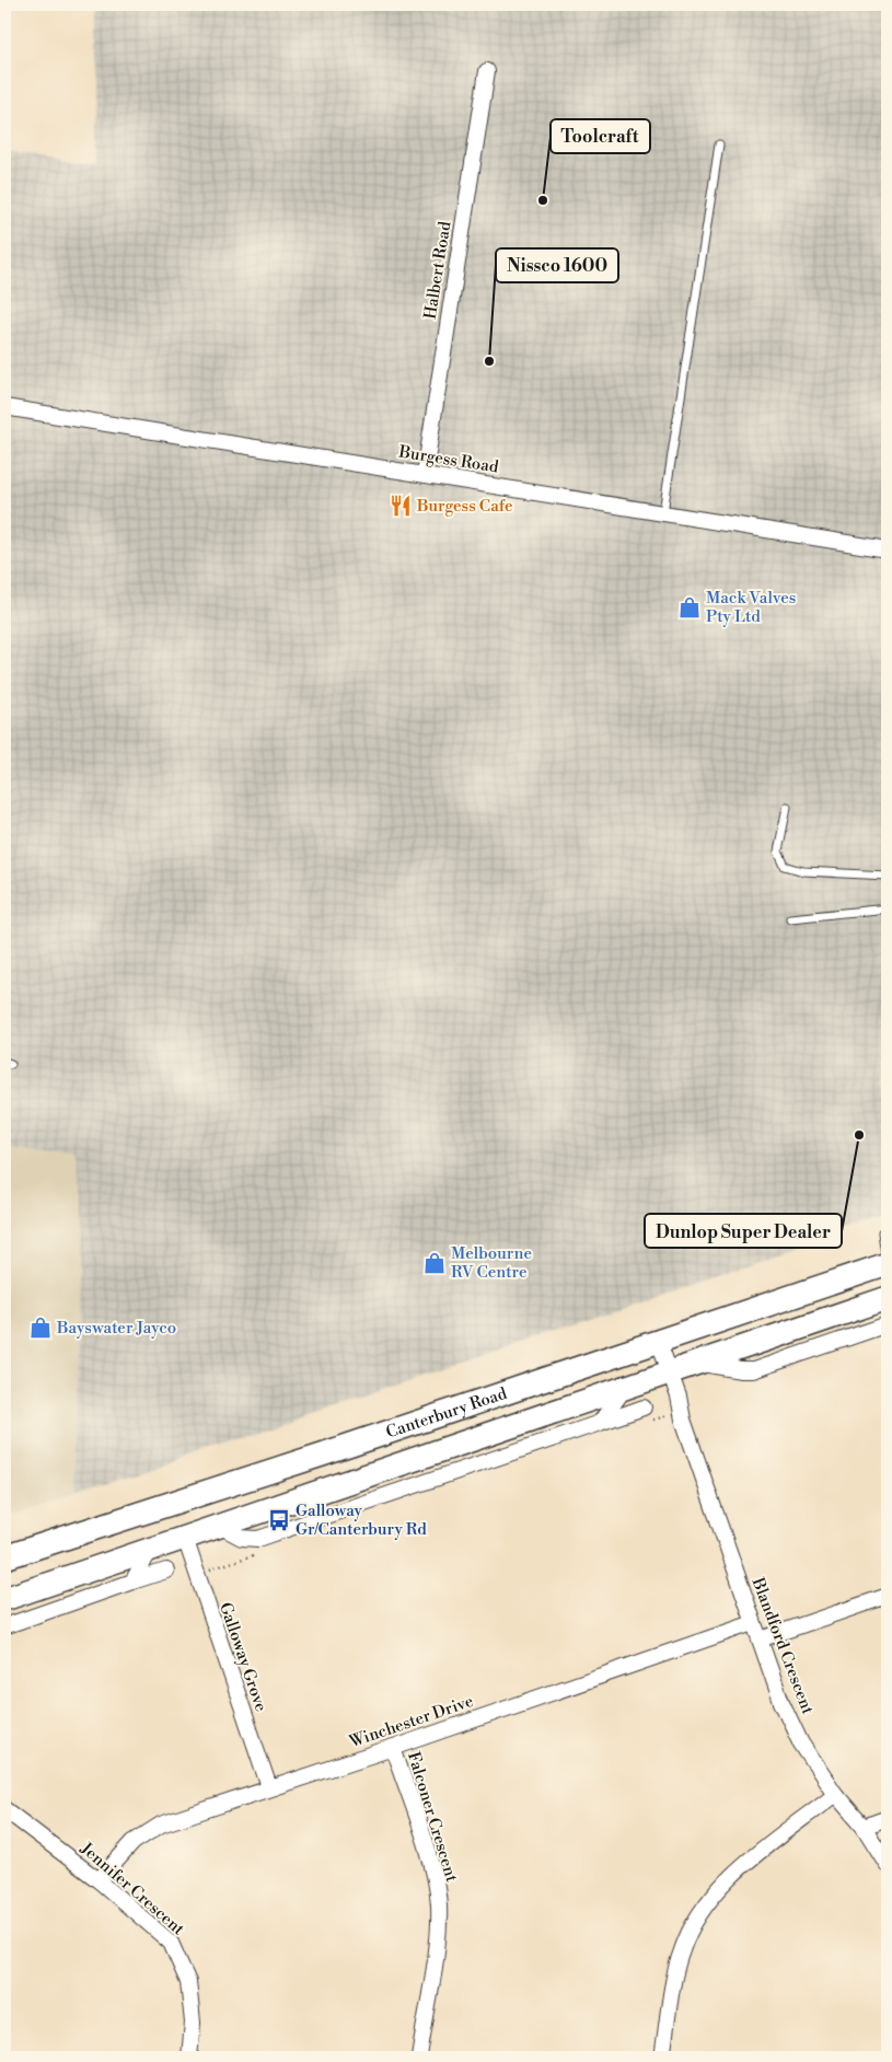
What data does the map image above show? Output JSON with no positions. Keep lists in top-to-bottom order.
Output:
{
  "streets": {
    "main road": ["Canterbury Road"],
    "street": [
      "Halbert Road",
      "Burgess Road",
      "Blandford Crescent",
      "Galloway Grove",
      "Winchester Drive",
      "Falconer Crescent",
      "Jennifer Crescent"
    ]
  },
  "crossings": [
    ["Halbert Road", "Burgess Road"],
    ["Canterbury Road", "Blandford Crescent"],
    ["Canterbury Road", "Galloway Grove"],
    ["Blandford Crescent", "Winchester Drive"],
    ["Galloway Grove", "Winchester Drive"],
    ["Winchester Drive", "Falconer Crescent"],
    ["Winchester Drive", "Jennifer Crescent"]
  ],
  "places": {
    "other": ["Toolcraft", "Nissco 1600", "Dunlop Super Dealer"],
    "restaurant": ["Burgess Cafe"],
    "shop": ["Mack Valves Pty Ltd", "Melbourne RV Centre", "Bayswater Jayco"],
    "bus stop": ["Galloway Gr/Canterbury Rd"]
  }
}
